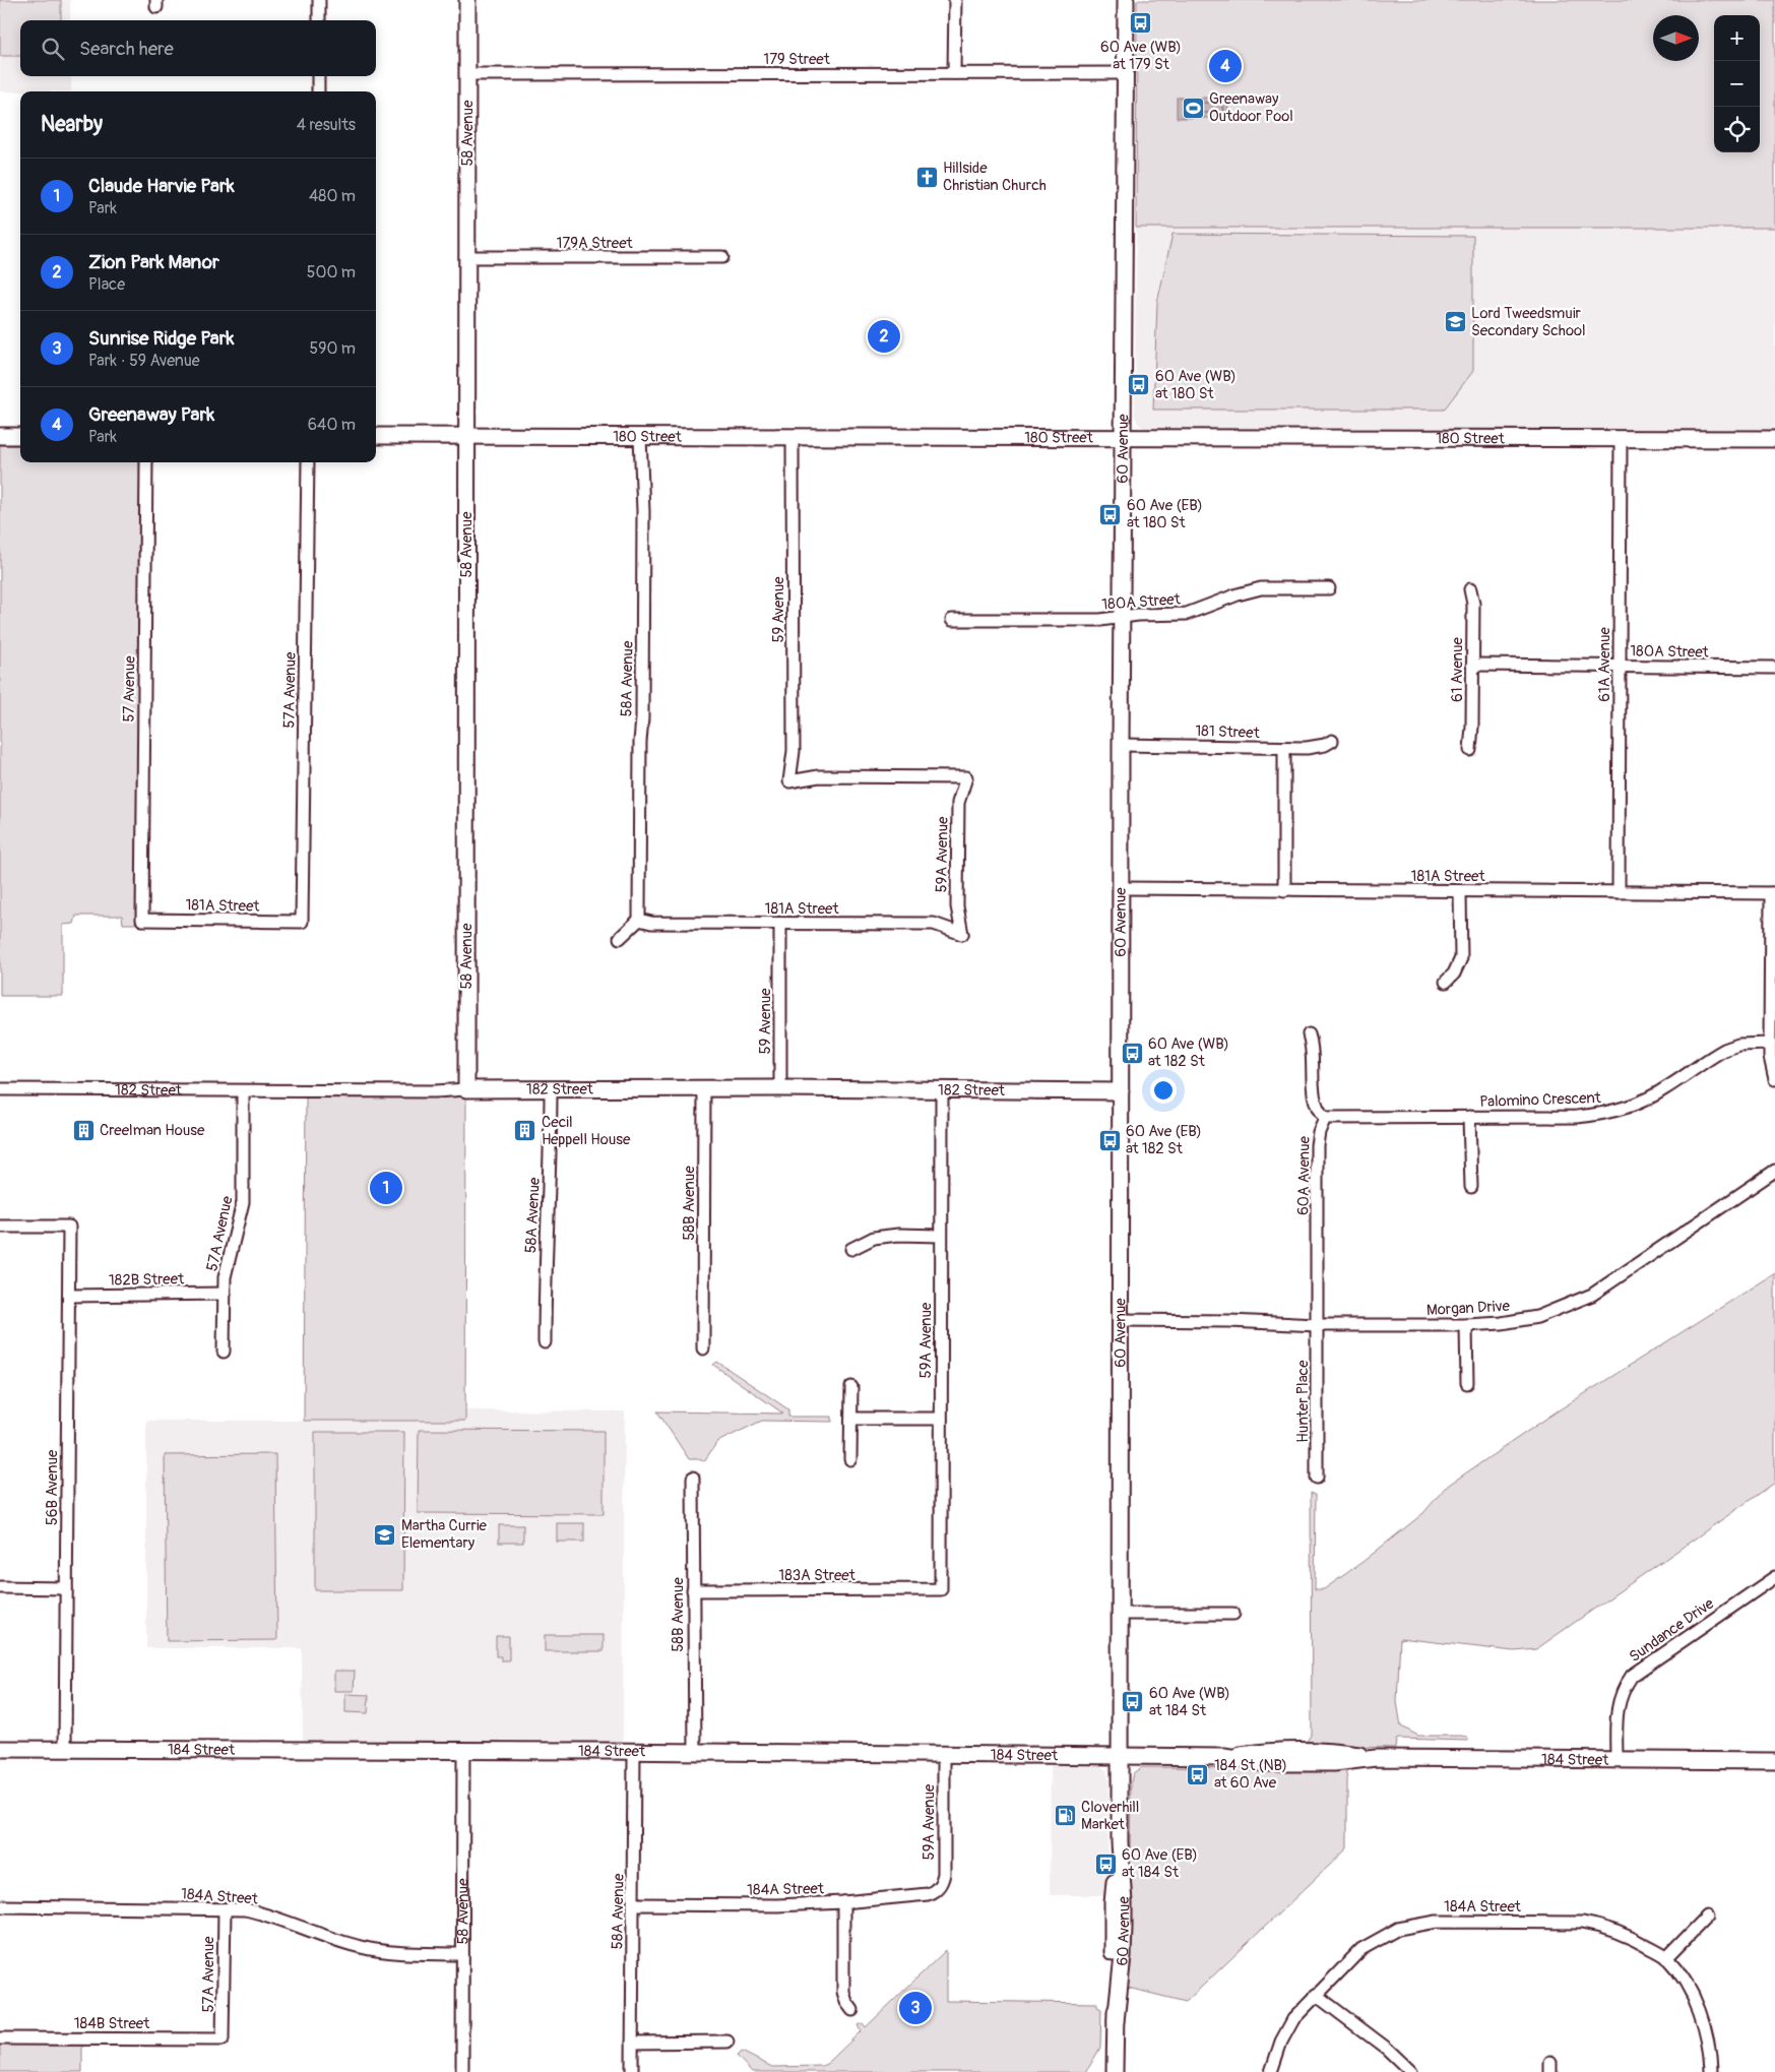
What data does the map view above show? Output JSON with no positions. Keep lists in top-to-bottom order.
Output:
{
  "streets": {
    "main road": [
      "58 Avenue",
      "180 Street",
      "60 Avenue",
      "182 Street",
      "184 Street"
    ],
    "street": [
      "179 Street",
      "179A Street",
      "180A Street",
      "59 Avenue",
      "61A Avenue",
      "61 Avenue",
      "58A Avenue",
      "57 Avenue",
      "57A Avenue",
      "181 Street",
      "59A Avenue",
      "181A Street",
      "Palomino Crescent",
      "60A Avenue",
      "58B Avenue",
      "182B Street",
      "Morgan Drive",
      "Hunter Place",
      "56B Avenue",
      "183A Street",
      "Sundance Drive",
      "184A Street",
      "184B Street"
    ]
  },
  "crossings": [
    ["179 Street", "58 Avenue"],
    ["179 Street", "60 Avenue"],
    ["58 Avenue", "179A Street"],
    ["58 Avenue", "180 Street"],
    ["58 Avenue", "182 Street"],
    ["58 Avenue", "184 Street"],
    ["58 Avenue", "184A Street"],
    ["180 Street", "60 Avenue"],
    ["180 Street", "59 Avenue"],
    ["180 Street", "61A Avenue"],
    ["180 Street", "58A Avenue"],
    ["60 Avenue", "180A Street"],
    ["60 Avenue", "181 Street"],
    ["60 Avenue", "181A Street"],
    ["60 Avenue", "182 Street"],
    ["60 Avenue", "Morgan Drive"],
    ["60 Avenue", "184 Street"],
    ["180A Street", "61A Avenue"],
    ["180A Street", "61 Avenue"],
    ["59 Avenue", "59A Avenue"],
    ["59 Avenue", "181A Street"],
    ["59 Avenue", "182 Street"],
    ["61A Avenue", "181A Street"],
    ["58A Avenue", "181A Street"],
    ["58A Avenue", "182 Street"],
    ["58A Avenue", "184 Street"],
    ["58A Avenue", "184A Street"],
    ["57 Avenue", "181A Street"],
    ["57A Avenue", "181A Street"],
    ["57A Avenue", "182 Street"],
    ["57A Avenue", "182B Street"],
    ["57A Avenue", "184A Street"],
    ["57A Avenue", "184B Street"],
    ["59A Avenue", "181A Street"],
    ["59A Avenue", "182 Street"],
    ["59A Avenue", "183A Street"],
    ["59A Avenue", "184 Street"],
    ["59A Avenue", "184A Street"],
    ["182 Street", "58B Avenue"],
    ["Palomino Crescent", "60A Avenue"],
    ["60A Avenue", "Morgan Drive"],
    ["60A Avenue", "Hunter Place"],
    ["58B Avenue", "183A Street"],
    ["58B Avenue", "184 Street"],
    ["182B Street", "56B Avenue"],
    ["Morgan Drive", "Hunter Place"],
    ["56B Avenue", "184 Street"],
    ["Sundance Drive", "184 Street"]
  ],
  "places": {
    "bus stop": [
      "60 Ave (WB) at 179 St",
      "60 Ave (WB) at 180 St",
      "60 Ave (EB) at 180 St",
      "60 Ave (WB) at 182 St",
      "60 Ave (EB) at 182 St",
      "60 Ave (WB) at 184 St",
      "184 St (NB) at 60 Ave",
      "60 Ave (EB) at 184 St"
    ],
    "sports": ["Greenaway Outdoor Pool"],
    "church": ["Hillside Christian Church"],
    "school or university": ["Lord Tweedsmuir Secondary School", "Martha Currie Elementary"],
    "building": ["Creelman House", "Cecil Heppell House"],
    "fuel station": ["Cloverhill Market"]
  },
  "north": "right",
  "page": {
    "map_buttons": ["+", "−"],
    "search": "Search here",
    "pins": [
      "4",
      "2",
      "1",
      "3"
    ],
    "heading": ["Nearby", "4 results"],
    "list": [
      {
        "mark": "1",
        "name": "Claude Harvie Park",
        "note": "Park",
        "value": "480 m"
      },
      {
        "mark": "2",
        "name": "Zion Park Manor",
        "note": "Place",
        "value": "500 m"
      },
      {
        "mark": "3",
        "name": "Sunrise Ridge Park",
        "note": "Park · 59 Avenue",
        "value": "590 m"
      },
      {
        "mark": "4",
        "name": "Greenaway Park",
        "note": "Park",
        "value": "640 m"
      }
    ]
  }
}
